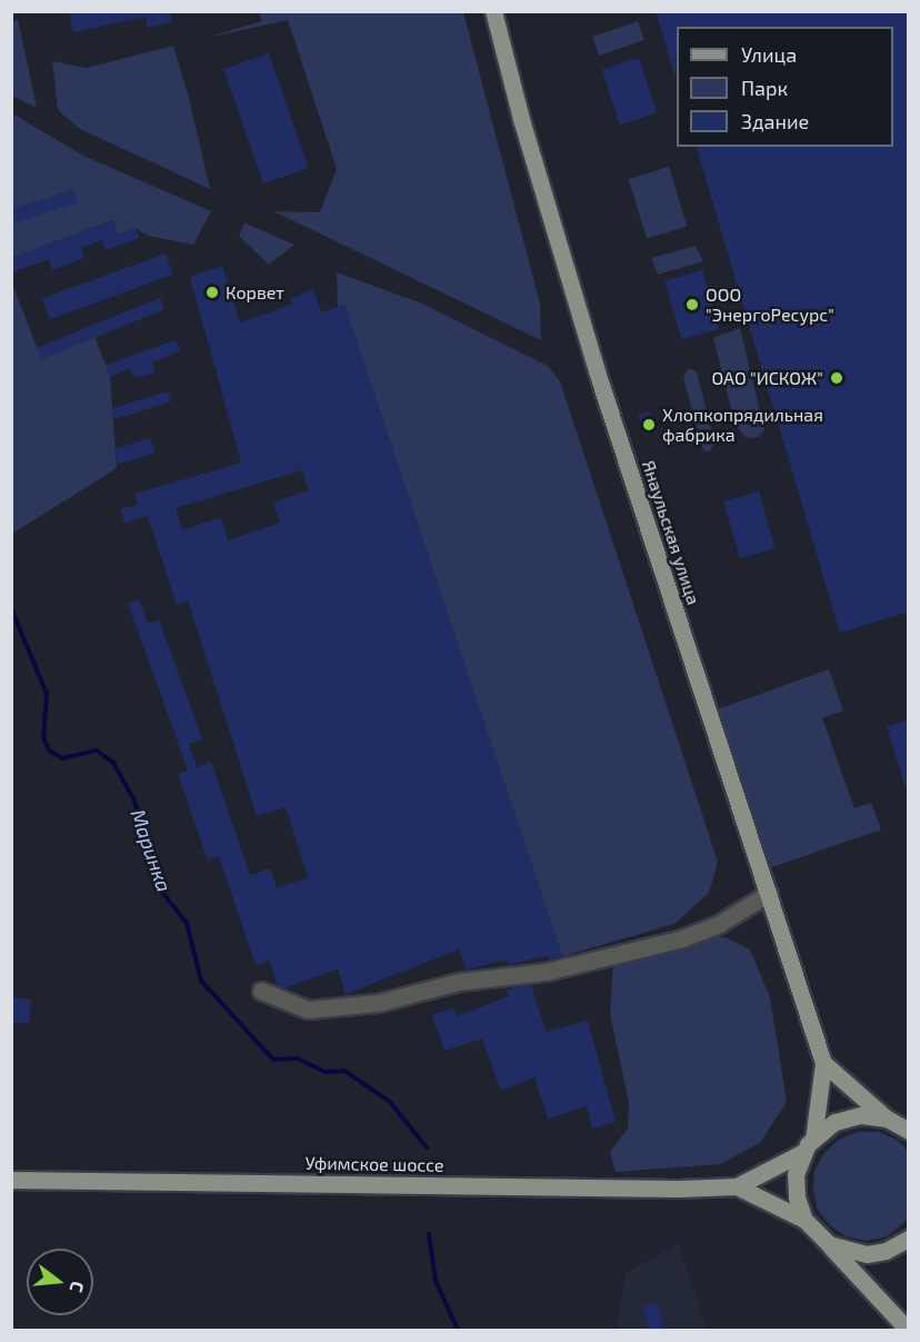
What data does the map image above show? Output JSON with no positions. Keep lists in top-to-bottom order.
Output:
{
  "streets": {
    "main road": ["Янаульская улица", "Уфимское шоссе"]
  },
  "water": ["Маринка"],
  "places": [
    "Корвет",
    "ООО \"ЭнергоРесурс\"",
    "ОАО \"ИСКОЖ\"",
    "Хлопкопрядильная фабрика"
  ],
  "legend": ["Улица", "Парк", "Здание"],
  "north": "right"
}
